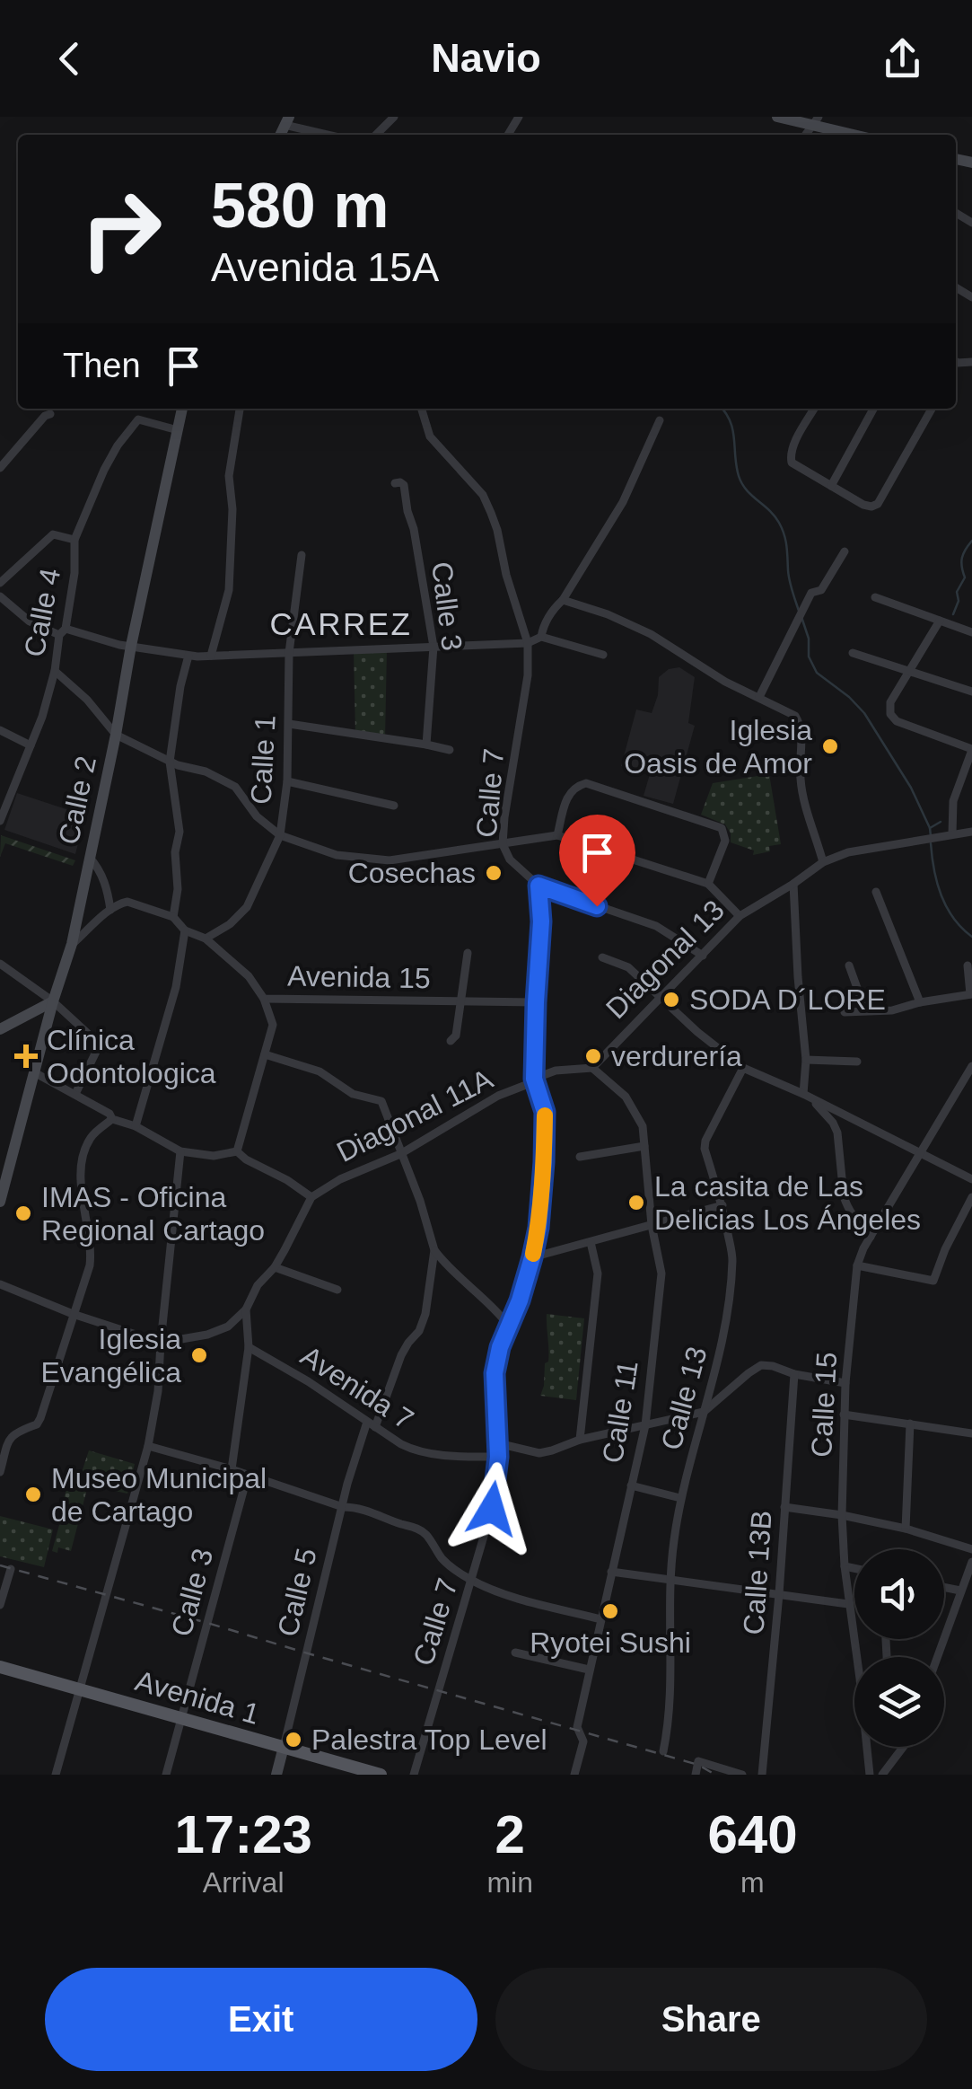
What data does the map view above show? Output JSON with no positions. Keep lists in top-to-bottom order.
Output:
{
  "streets": {
    "main road": ["Avenida 1"],
    "street": [
      "Calle 3",
      "Calle 4",
      "Calle 1",
      "Calle 7",
      "Calle 2",
      "Diagonal 13",
      "Avenida 15",
      "Diagonal 11A",
      "Avenida 7",
      "Calle 13",
      "Calle 15",
      "Calle 11",
      "Calle 13B",
      "Calle 5"
    ]
  },
  "crossings": [
    ["Calle 3", "Avenida 1"],
    ["Calle 4", "Calle 2"],
    ["Calle 1", "Avenida 15"],
    ["Calle 7", "Avenida 15"],
    ["Calle 7", "Diagonal 11A"],
    ["Calle 7", "Avenida 7"],
    ["Diagonal 13", "Diagonal 11A"],
    ["Diagonal 13", "Calle 11"],
    ["Diagonal 11A", "Calle 11"],
    ["Diagonal 11A", "Calle 5"],
    ["Avenida 7", "Calle 13"],
    ["Avenida 7", "Calle 15"],
    ["Avenida 7", "Calle 11"],
    ["Avenida 7", "Calle 13B"],
    ["Avenida 7", "Calle 5"],
    ["Calle 5", "Avenida 1"]
  ],
  "districts": ["CARREZ"],
  "places": {
    "other": [
      "Iglesia Oasis de Amor",
      "Cosechas",
      "SODA D´LORE",
      "verdurería",
      "La casita de Las Delicias Los Ángeles",
      "IMAS - Oficina Regional Cartago",
      "Iglesia Evangélica",
      "Museo Municipal de Cartago",
      "Ryotei Sushi",
      "Palestra Top Level"
    ],
    "health": ["Clínica Odontologica"]
  },
  "page": {
    "header": "Navio",
    "turn": ["580 m", "Avenida 15A"],
    "then": "Then",
    "eta": [
      "17:23",
      "Arrival",
      "2",
      "min",
      "640",
      "m"
    ],
    "buttons": ["Exit", "Share"]
  }
}
